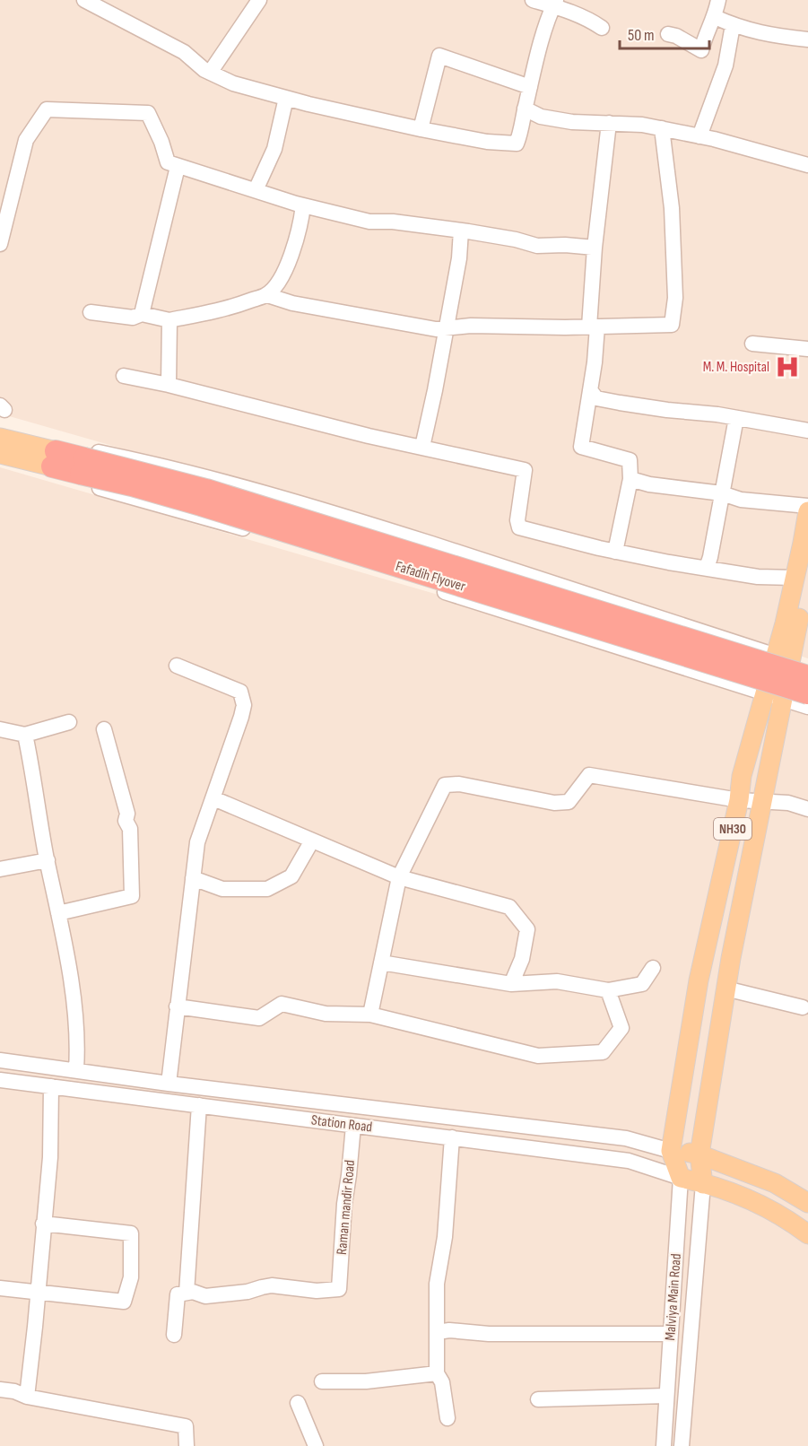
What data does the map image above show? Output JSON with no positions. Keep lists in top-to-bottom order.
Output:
{
  "streets": {
    "highway": ["Fafadih Flyover"],
    "main road": ["NH30", "Malviya Main Road"],
    "street": ["Station Road", "Raman mandir Road"]
  },
  "crossings": [
    ["NH30", "Station Road"],
    ["NH30", "Malviya Main Road"],
    ["Station Road", "Raman mandir Road"],
    ["Station Road", "Malviya Main Road"]
  ],
  "places": {
    "hospital": ["M. M. Hospital"]
  },
  "scale_bar": "50 m"
}
